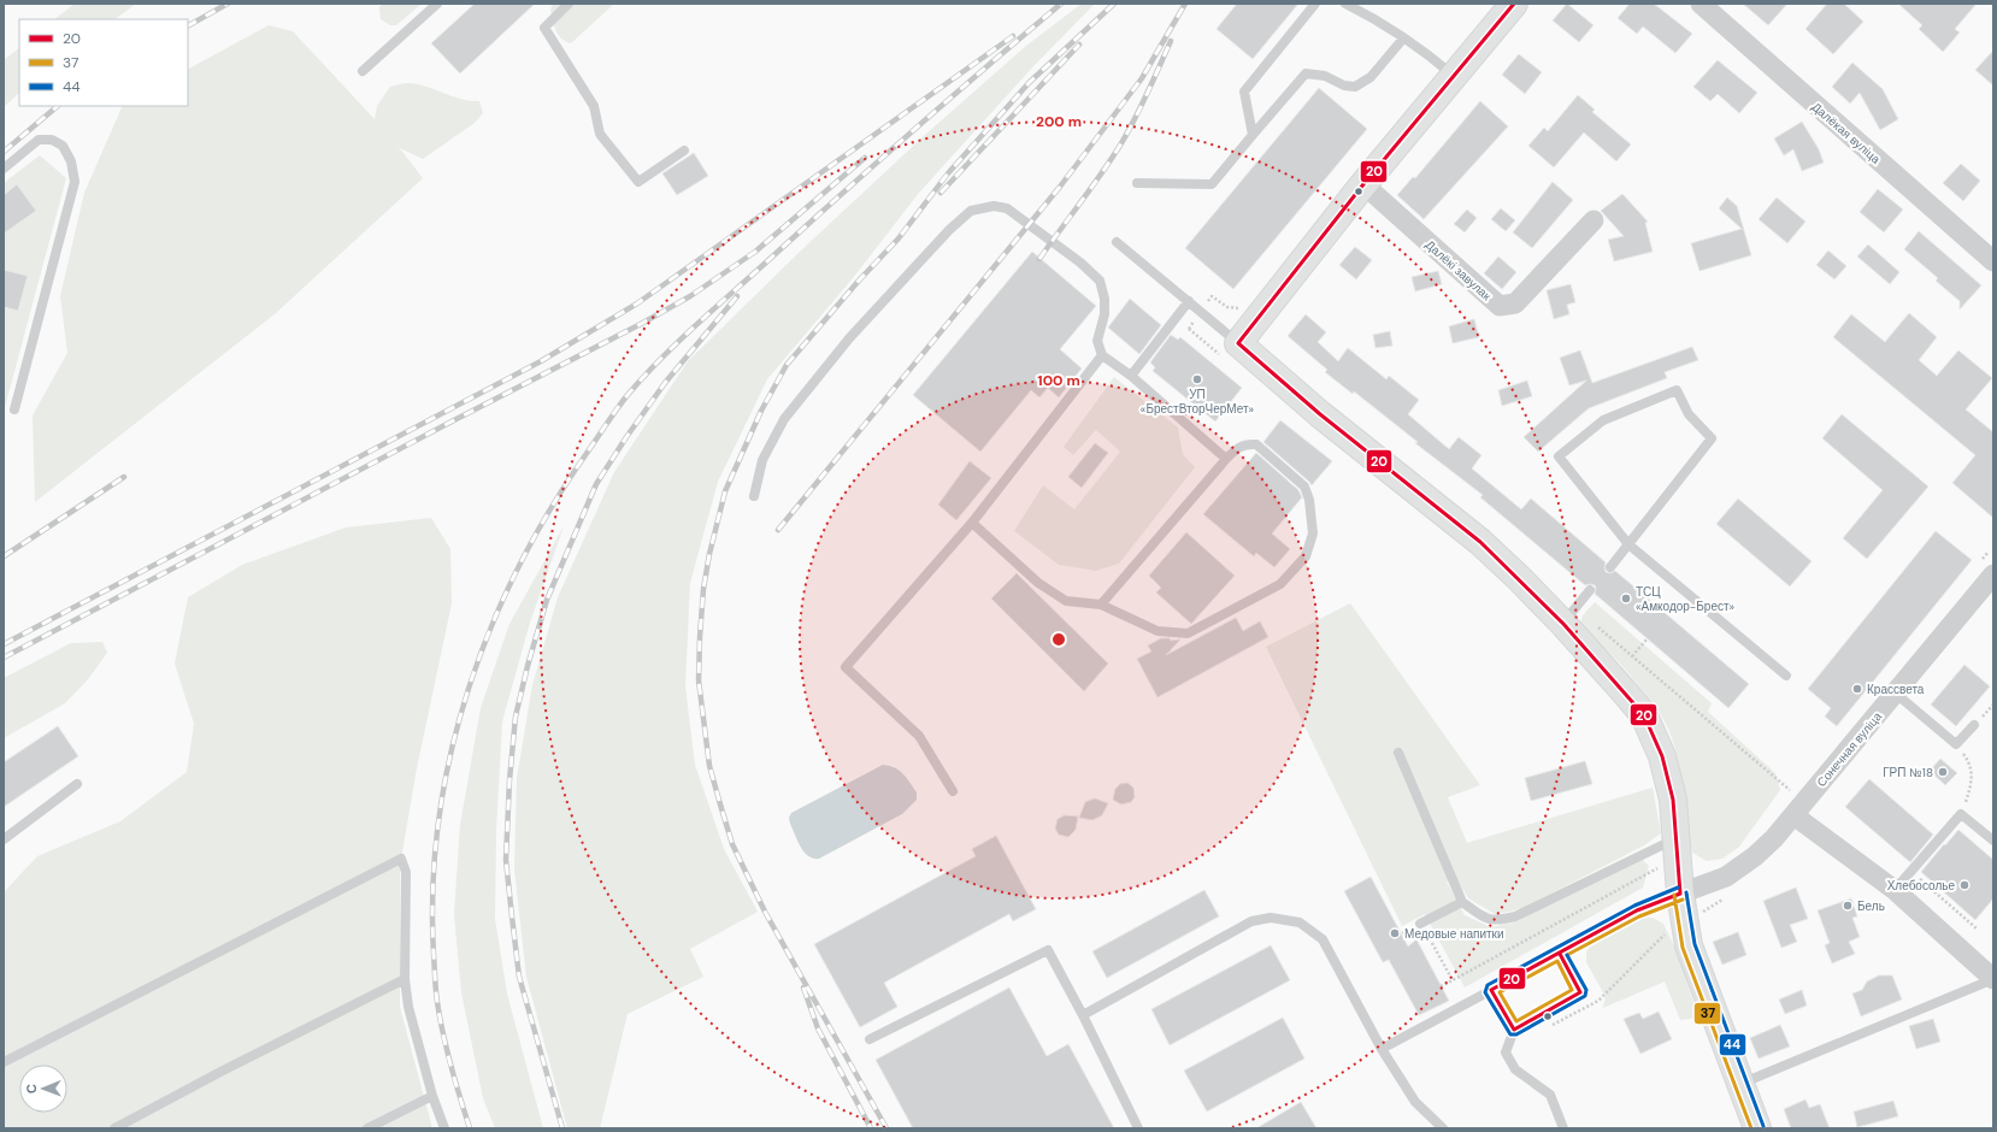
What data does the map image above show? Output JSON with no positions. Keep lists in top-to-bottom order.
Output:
{
  "streets": {
    "street": ["Далёкая вуліца", "Далёкі завулак", "Сонечная вуліца"]
  },
  "places": [
    "УП «БрестВторЧерМет»",
    "ТСЦ «Амкодор-Брест»",
    "Крассвета",
    "ГРП №18",
    "Хлебосолье",
    "Бель",
    "Медовые напитки"
  ],
  "lines": ["transit line 20", "transit line 44", "transit line 37"],
  "legend": ["20", "37", "44"],
  "north": "left",
  "rings": ["200 m", "100 m"]
}
